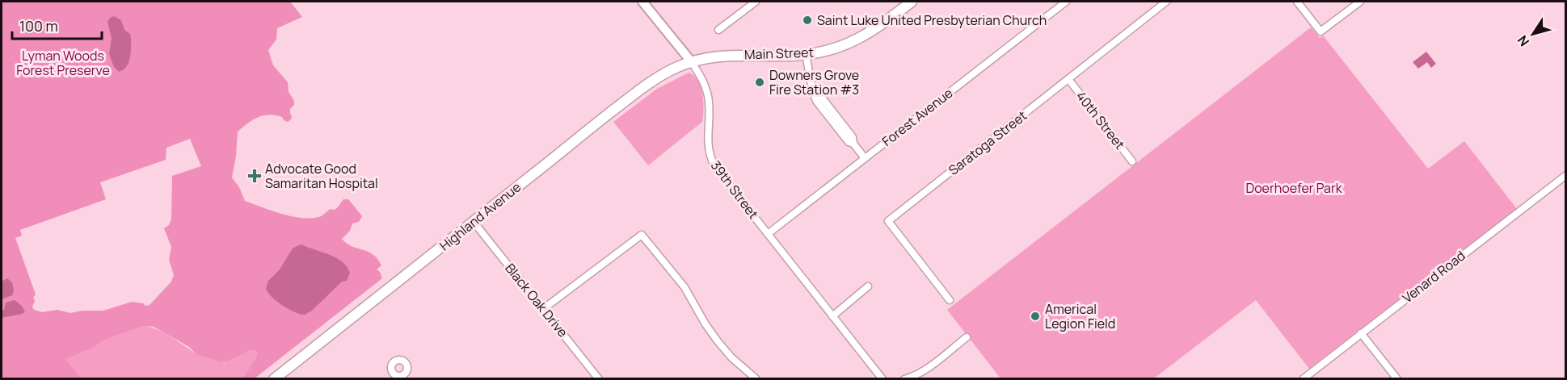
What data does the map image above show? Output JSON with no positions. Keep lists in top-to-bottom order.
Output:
{
  "streets": {
    "main road": ["Main Street", "Highland Avenue"],
    "street": [
      "Forest Avenue",
      "40th Street",
      "Saratoga Street",
      "39th Street",
      "Venard Road",
      "Black Oak Drive"
    ]
  },
  "crossings": [
    ["Main Street", "39th Street"],
    ["Main Street", "Highland Avenue"],
    ["Forest Avenue", "39th Street"],
    ["40th Street", "Saratoga Street"],
    ["39th Street", "Highland Avenue"],
    ["Highland Avenue", "Black Oak Drive"]
  ],
  "parks": ["Lyman Woods Forest Preserve", "Doerhoefer Park"],
  "places": {
    "other": ["Saint Luke United Presbyterian Church", "Downers Grove Fire Station #3", "Americal Legion Field"],
    "health": ["Advocate Good Samaritan Hospital"]
  },
  "scale_bar": "100 m",
  "north": "bottom left"
}
